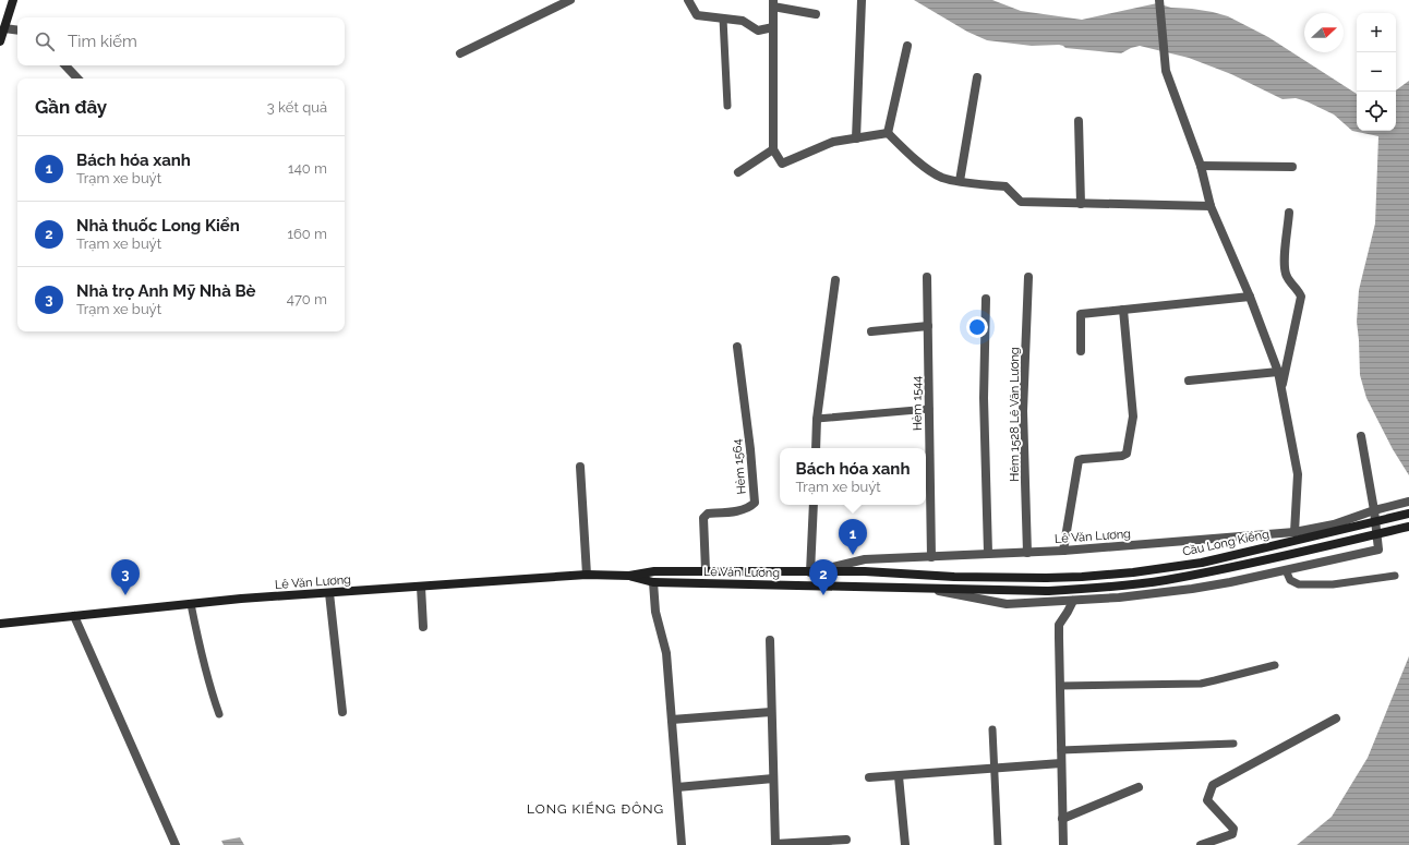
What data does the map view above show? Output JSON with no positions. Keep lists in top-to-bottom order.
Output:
{
  "streets": {
    "main road": ["Lê Văn Lương", "Cầu Long Kiểng"],
    "street": ["Hẻm 1544", "Hẻm 1528 Lê Văn Lương", "Hẻm 1564"]
  },
  "crossings": [
    ["Hẻm 1544", "Lê Văn Lương"],
    ["Hẻm 1528 Lê Văn Lương", "Lê Văn Lương"],
    ["Hẻm 1564", "Lê Văn Lương"],
    ["Lê Văn Lương", "Cầu Long Kiểng"]
  ],
  "districts": ["LONG KIỂNG ĐÔNG"],
  "north": "right",
  "page": {
    "map_buttons": ["+", "−"],
    "search": "Tìm kiếm",
    "heading": ["Gần đây", "3 kết quả"],
    "list": [
      {
        "mark": "1",
        "name": "Bách hóa xanh",
        "note": "Trạm xe buýt",
        "value": "140 m"
      },
      {
        "mark": "2",
        "name": "Nhà thuốc Long Kiển",
        "note": "Trạm xe buýt",
        "value": "160 m"
      },
      {
        "mark": "3",
        "name": "Nhà trọ Anh Mỹ Nhà Bè",
        "note": "Trạm xe buýt",
        "value": "470 m"
      }
    ],
    "popup": ["Bách hóa xanh", "Trạm xe buýt"],
    "pins": ["1", "2", "3"]
  }
}
